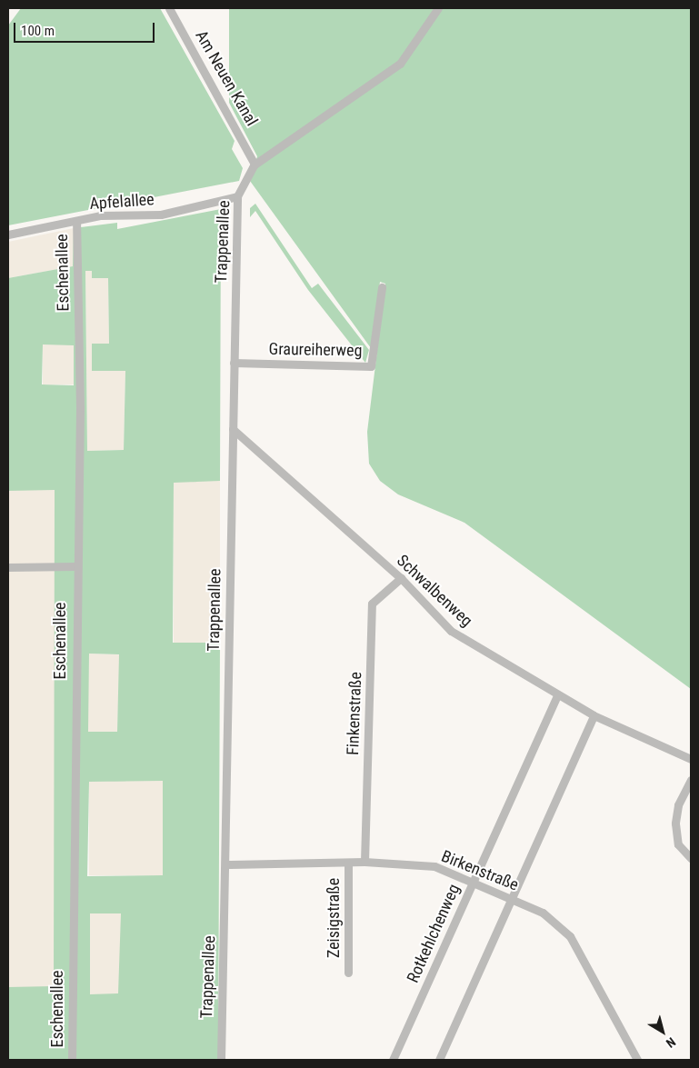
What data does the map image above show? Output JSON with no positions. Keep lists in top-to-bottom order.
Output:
{
  "streets": {
    "street": [
      "Am Neuen Kanal",
      "Apfelallee",
      "Trappenallee",
      "Eschenallee",
      "Graureiherweg",
      "Schwalbenweg",
      "Finkenstraße",
      "Birkenstraße",
      "Zeisigstraße",
      "Rotkehlchenweg"
    ]
  },
  "crossings": [
    ["Am Neuen Kanal", "Trappenallee"],
    ["Apfelallee", "Trappenallee"],
    ["Apfelallee", "Eschenallee"],
    ["Trappenallee", "Graureiherweg"],
    ["Trappenallee", "Schwalbenweg"],
    ["Trappenallee", "Birkenstraße"],
    ["Schwalbenweg", "Finkenstraße"],
    ["Schwalbenweg", "Rotkehlchenweg"],
    ["Finkenstraße", "Birkenstraße"],
    ["Birkenstraße", "Zeisigstraße"],
    ["Birkenstraße", "Rotkehlchenweg"]
  ],
  "scale_bar": "100 m",
  "north": "bottom right"
}
